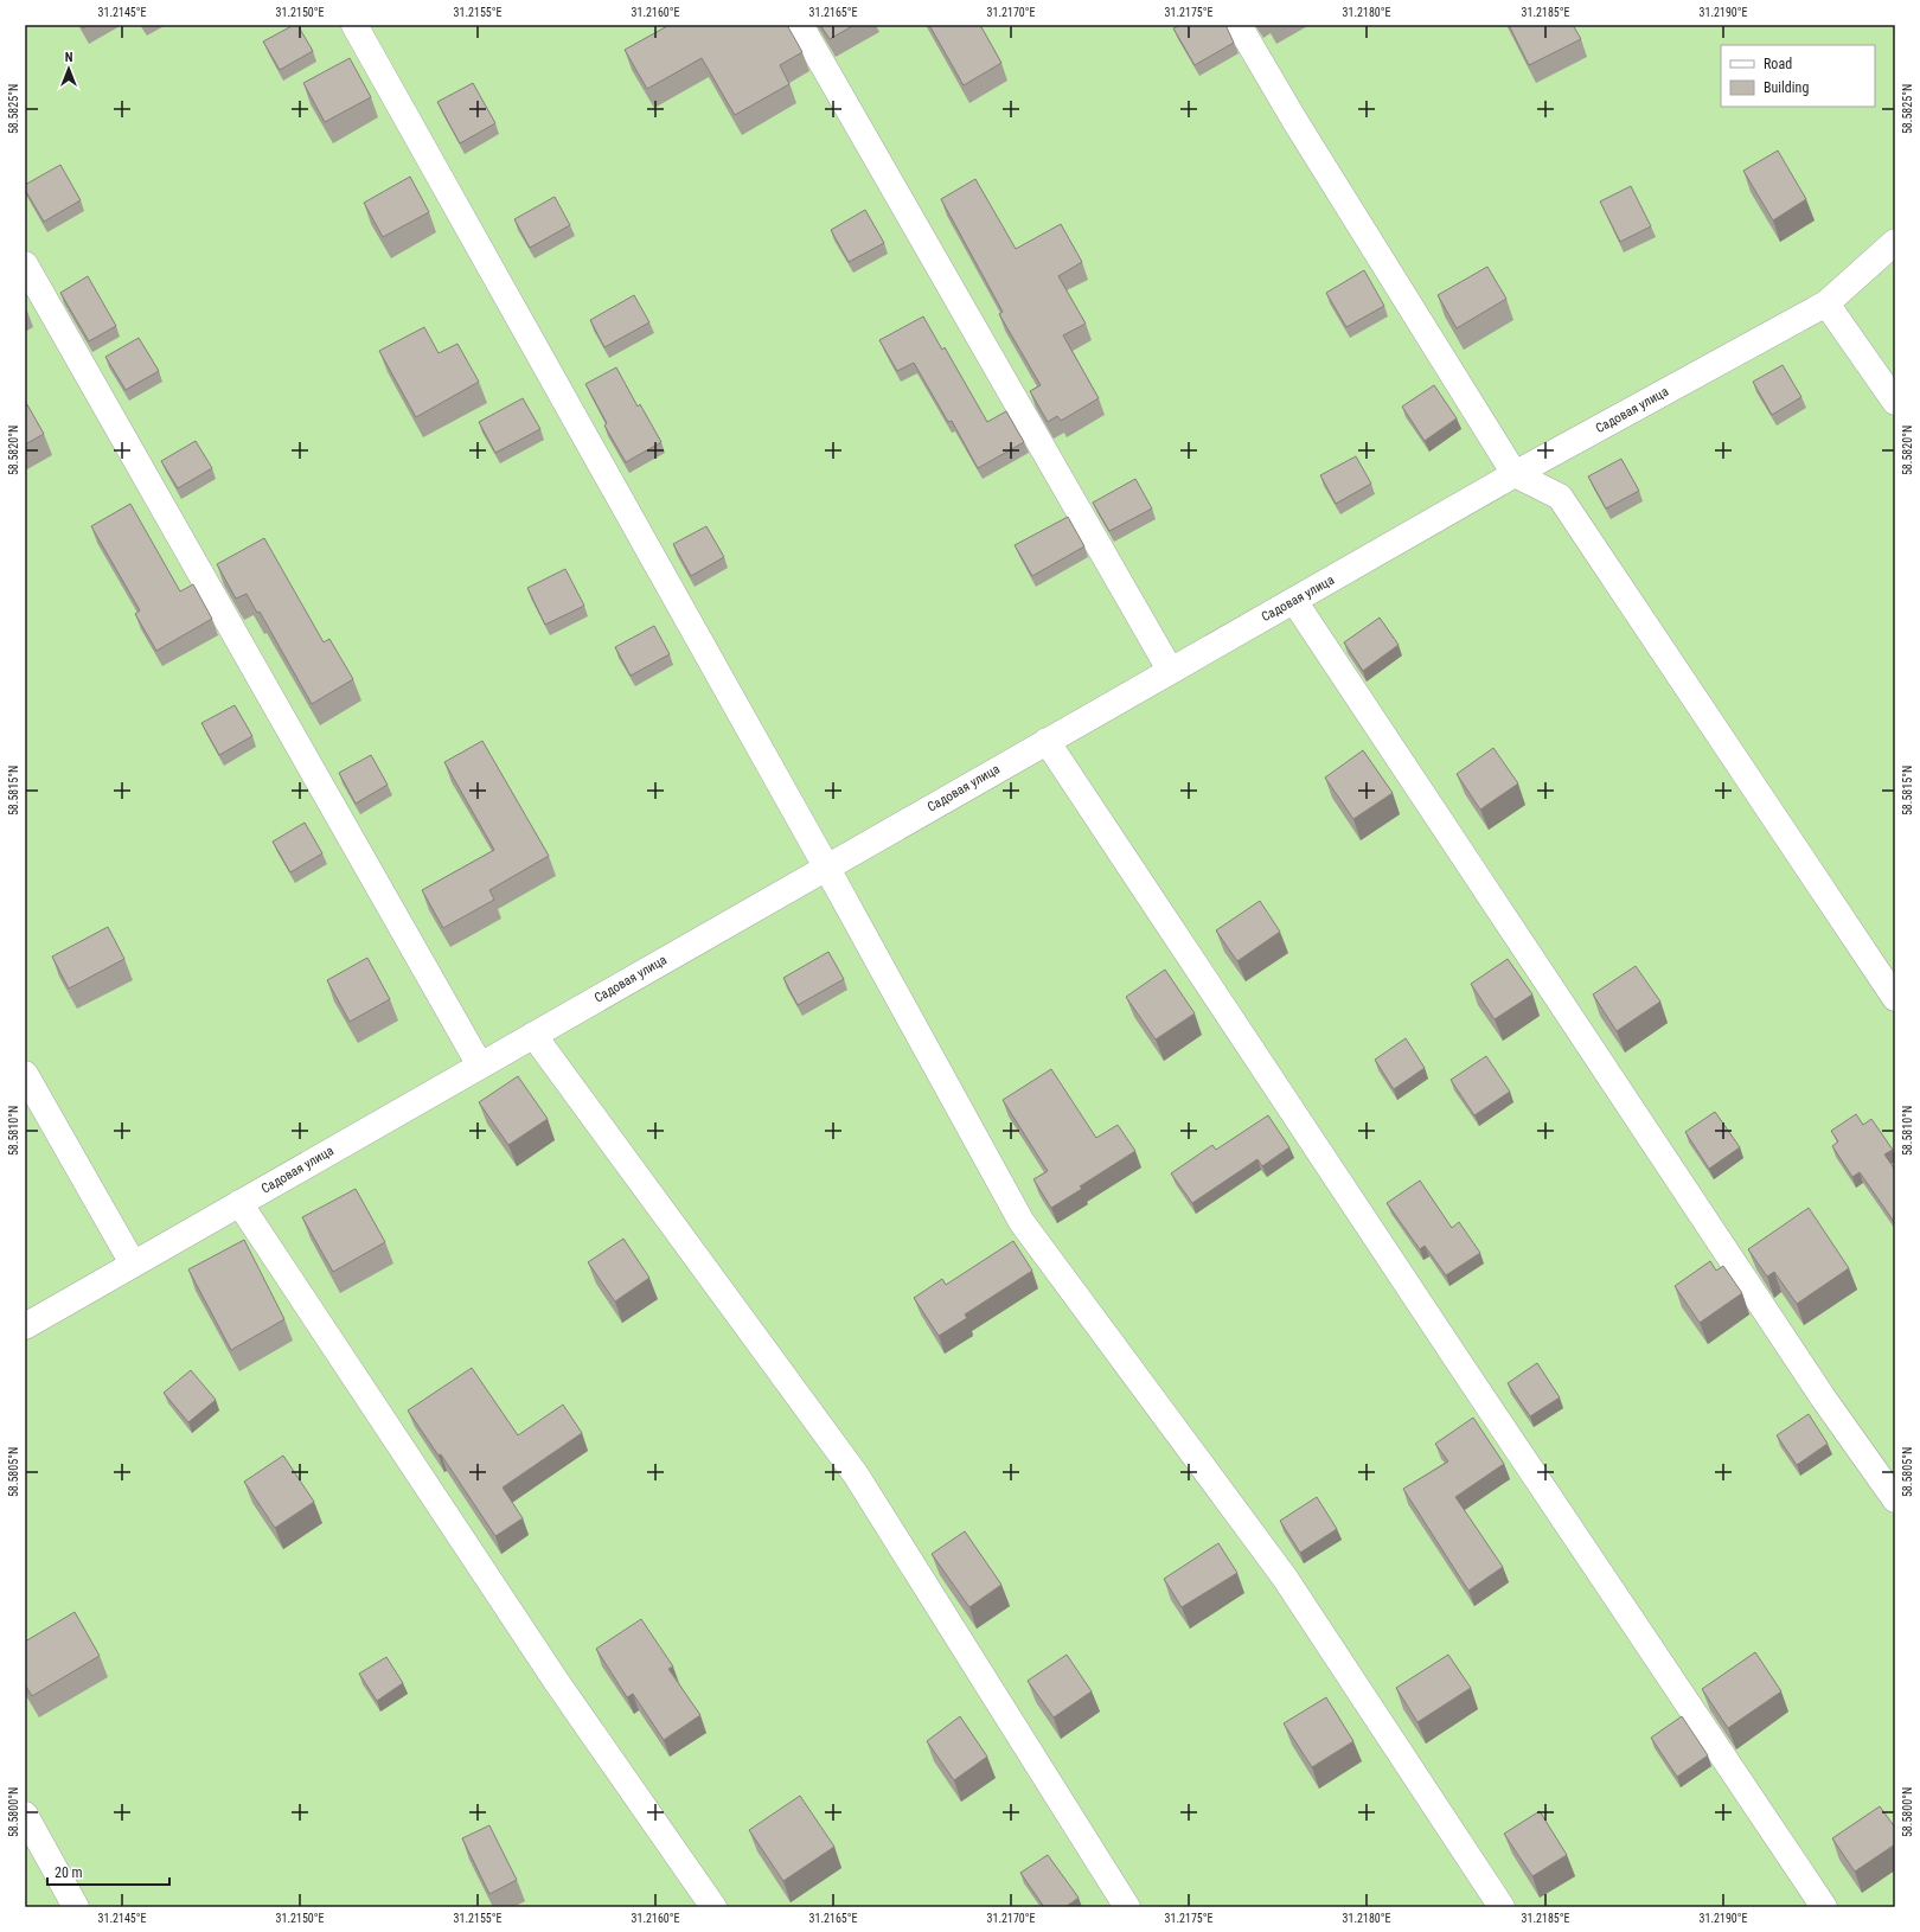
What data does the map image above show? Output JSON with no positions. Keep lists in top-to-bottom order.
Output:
{
  "streets": {
    "lane": ["Садовая улица"]
  },
  "legend": ["Road", "Building"],
  "scale_bar": "20 m",
  "north": "top",
  "coordinates": [
    "31.2145°E",
    "31.2150°E",
    "31.2155°E",
    "31.2160°E",
    "31.2165°E",
    "31.2170°E",
    "31.2175°E",
    "31.2180°E",
    "31.2185°E",
    "31.2190°E",
    "58.5825°N",
    "58.5820°N",
    "58.5815°N",
    "58.5810°N",
    "58.5805°N",
    "58.5800°N"
  ]
}
